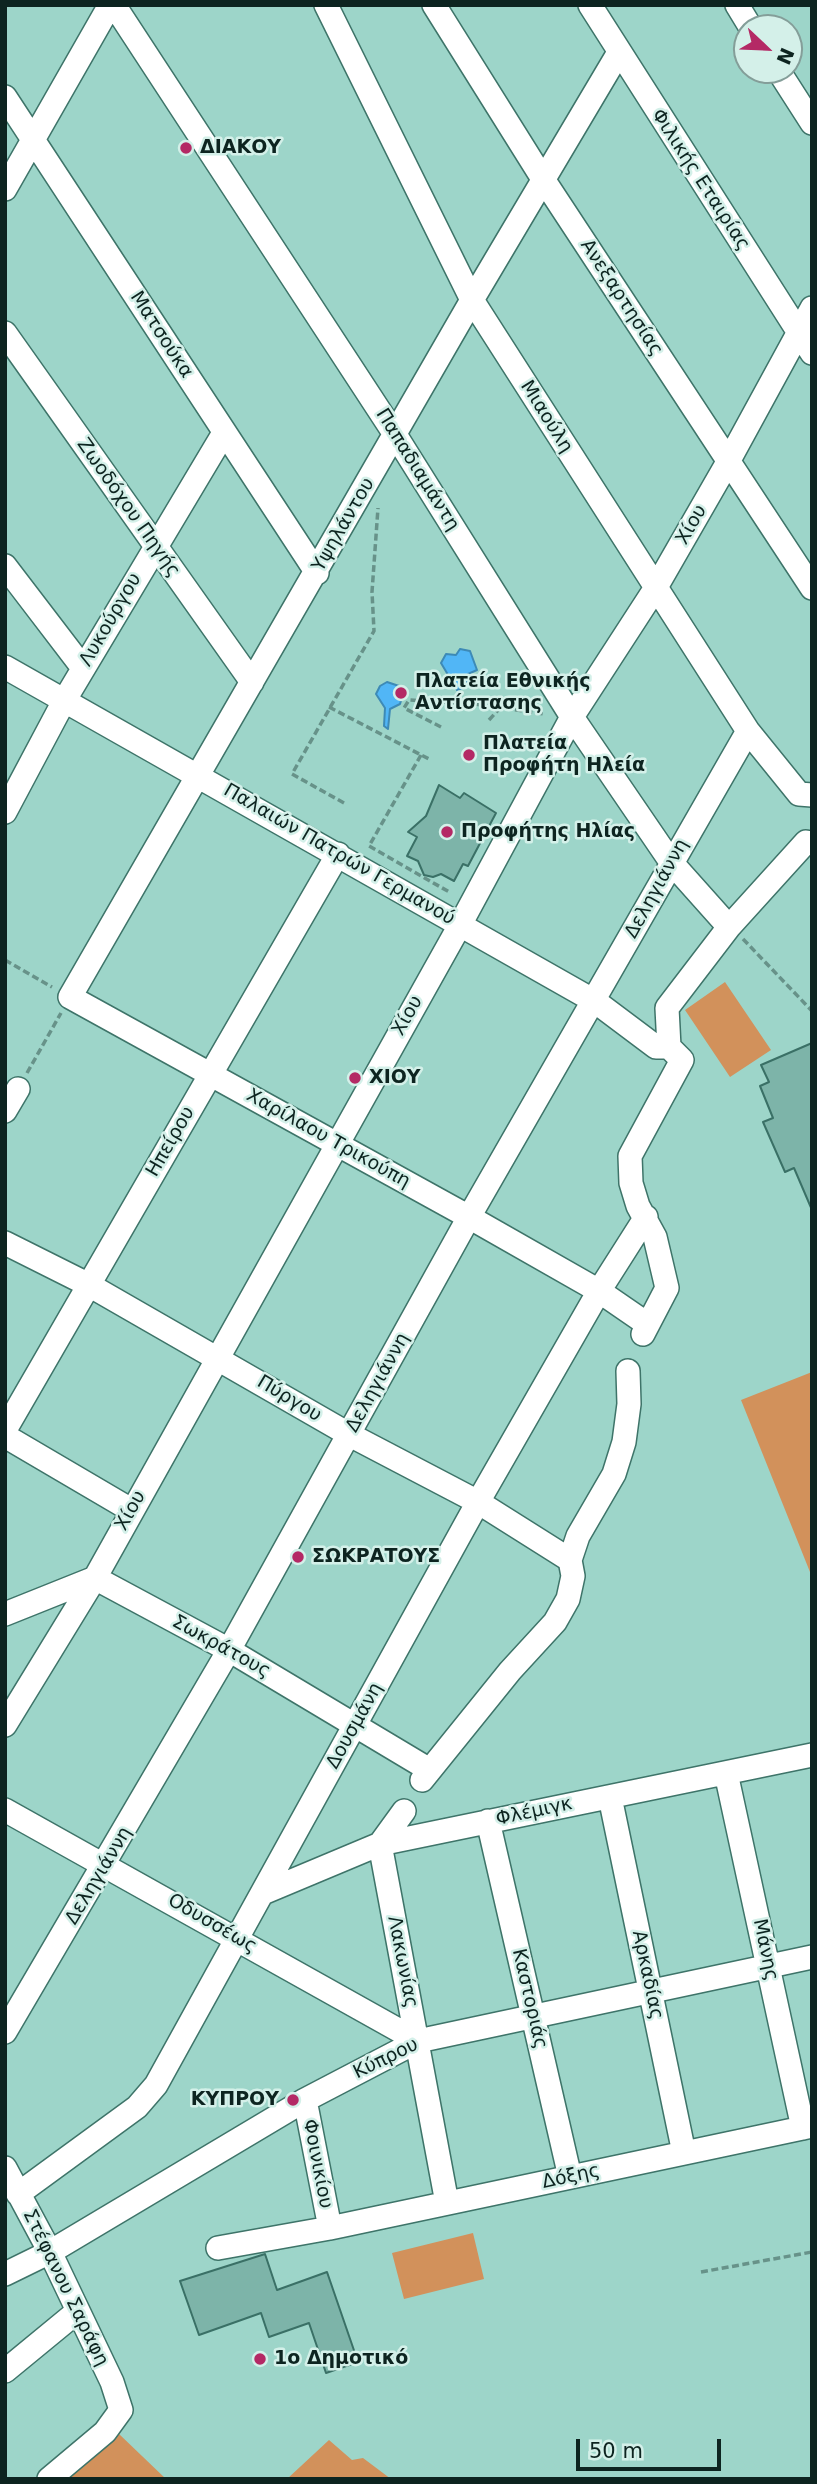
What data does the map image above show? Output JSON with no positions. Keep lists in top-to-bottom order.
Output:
{
  "streets": {
    "street": [
      "Φιλικής Εταιρίας",
      "Ανεξαρτησίας",
      "Ματσούκα",
      "Μιαούλη",
      "Παπαδιαμάντη",
      "Ζωοδόχου Πηγής",
      "Υψηλάντου",
      "Χίου",
      "Λυκούργου",
      "Παλαιών Πατρών Γερμανού",
      "Δεληγιάννη",
      "Χαρίλαου Τρικούπη",
      "Ηπείρου",
      "Πύργου",
      "Σωκράτους",
      "Δουσμάνη",
      "Φλέμιγκ",
      "Οδυσσέως",
      "Μάνης",
      "Λακωνίας",
      "Αρκαδίας",
      "Καστοριάς",
      "Κύπρου",
      "Φοινικίου",
      "Δόξης",
      "Στέφανου Σαράφη"
    ]
  },
  "crossings": [
    ["Φιλικής Εταιρίας", "Υψηλάντου"],
    ["Φιλικής Εταιρίας", "Χίου"],
    ["Ανεξαρτησίας", "Υψηλάντου"],
    ["Ανεξαρτησίας", "Χίου"],
    ["Ματσούκα", "Υψηλάντου"],
    ["Ματσούκα", "Λυκούργου"],
    ["Μιαούλη", "Υψηλάντου"],
    ["Μιαούλη", "Χίου"],
    ["Μιαούλη", "Δεληγιάννη"],
    ["Παπαδιαμάντη", "Υψηλάντου"],
    ["Παπαδιαμάντη", "Χίου"],
    ["Παπαδιαμάντη", "Δεληγιάννη"],
    ["Ζωοδόχου Πηγής", "Υψηλάντου"],
    ["Ζωοδόχου Πηγής", "Λυκούργου"],
    ["Υψηλάντου", "Παλαιών Πατρών Γερμανού"],
    ["Υψηλάντου", "Χαρίλαου Τρικούπη"],
    ["Χίου", "Παλαιών Πατρών Γερμανού"],
    ["Χίου", "Χαρίλαου Τρικούπη"],
    ["Χίου", "Πύργου"],
    ["Χίου", "Σωκράτους"],
    ["Λυκούργου", "Παλαιών Πατρών Γερμανού"],
    ["Παλαιών Πατρών Γερμανού", "Δεληγιάννη"],
    ["Παλαιών Πατρών Γερμανού", "Ηπείρου"],
    ["Δεληγιάννη", "Χαρίλαου Τρικούπη"],
    ["Δεληγιάννη", "Πύργου"],
    ["Δεληγιάννη", "Σωκράτους"],
    ["Δεληγιάννη", "Οδυσσέως"],
    ["Χαρίλαου Τρικούπη", "Ηπείρου"],
    ["Χαρίλαου Τρικούπη", "Δουσμάνη"],
    ["Ηπείρου", "Πύργου"],
    ["Πύργου", "Σωκράτους"],
    ["Πύργου", "Δουσμάνη"],
    ["Σωκράτους", "Δουσμάνη"],
    ["Δουσμάνη", "Φλέμιγκ"],
    ["Δουσμάνη", "Οδυσσέως"],
    ["Δουσμάνη", "Στέφανου Σαράφη"],
    ["Φλέμιγκ", "Μάνης"],
    ["Φλέμιγκ", "Λακωνίας"],
    ["Φλέμιγκ", "Αρκαδίας"],
    ["Φλέμιγκ", "Καστοριάς"],
    ["Οδυσσέως", "Λακωνίας"],
    ["Οδυσσέως", "Κύπρου"],
    ["Μάνης", "Κύπρου"],
    ["Μάνης", "Δόξης"],
    ["Λακωνίας", "Κύπρου"],
    ["Λακωνίας", "Δόξης"],
    ["Αρκαδίας", "Κύπρου"],
    ["Αρκαδίας", "Δόξης"],
    ["Καστοριάς", "Κύπρου"],
    ["Καστοριάς", "Δόξης"],
    ["Κύπρου", "Φοινικίου"],
    ["Κύπρου", "Στέφανου Σαράφη"],
    ["Φοινικίου", "Δόξης"]
  ],
  "places": [
    "ΔΙΑΚΟΥ",
    "Πλατεία Εθνικής Αντίστασης",
    "Πλατεία Προφήτη Ηλεία",
    "Προφήτης Ηλίας",
    "ΧΙΟΥ",
    "ΣΩΚΡΑΤΟΥΣ",
    "ΚΥΠΡΟΥ",
    "1ο Δημοτικό"
  ],
  "scale_bar": "50 m",
  "north": "bottom right"
}
